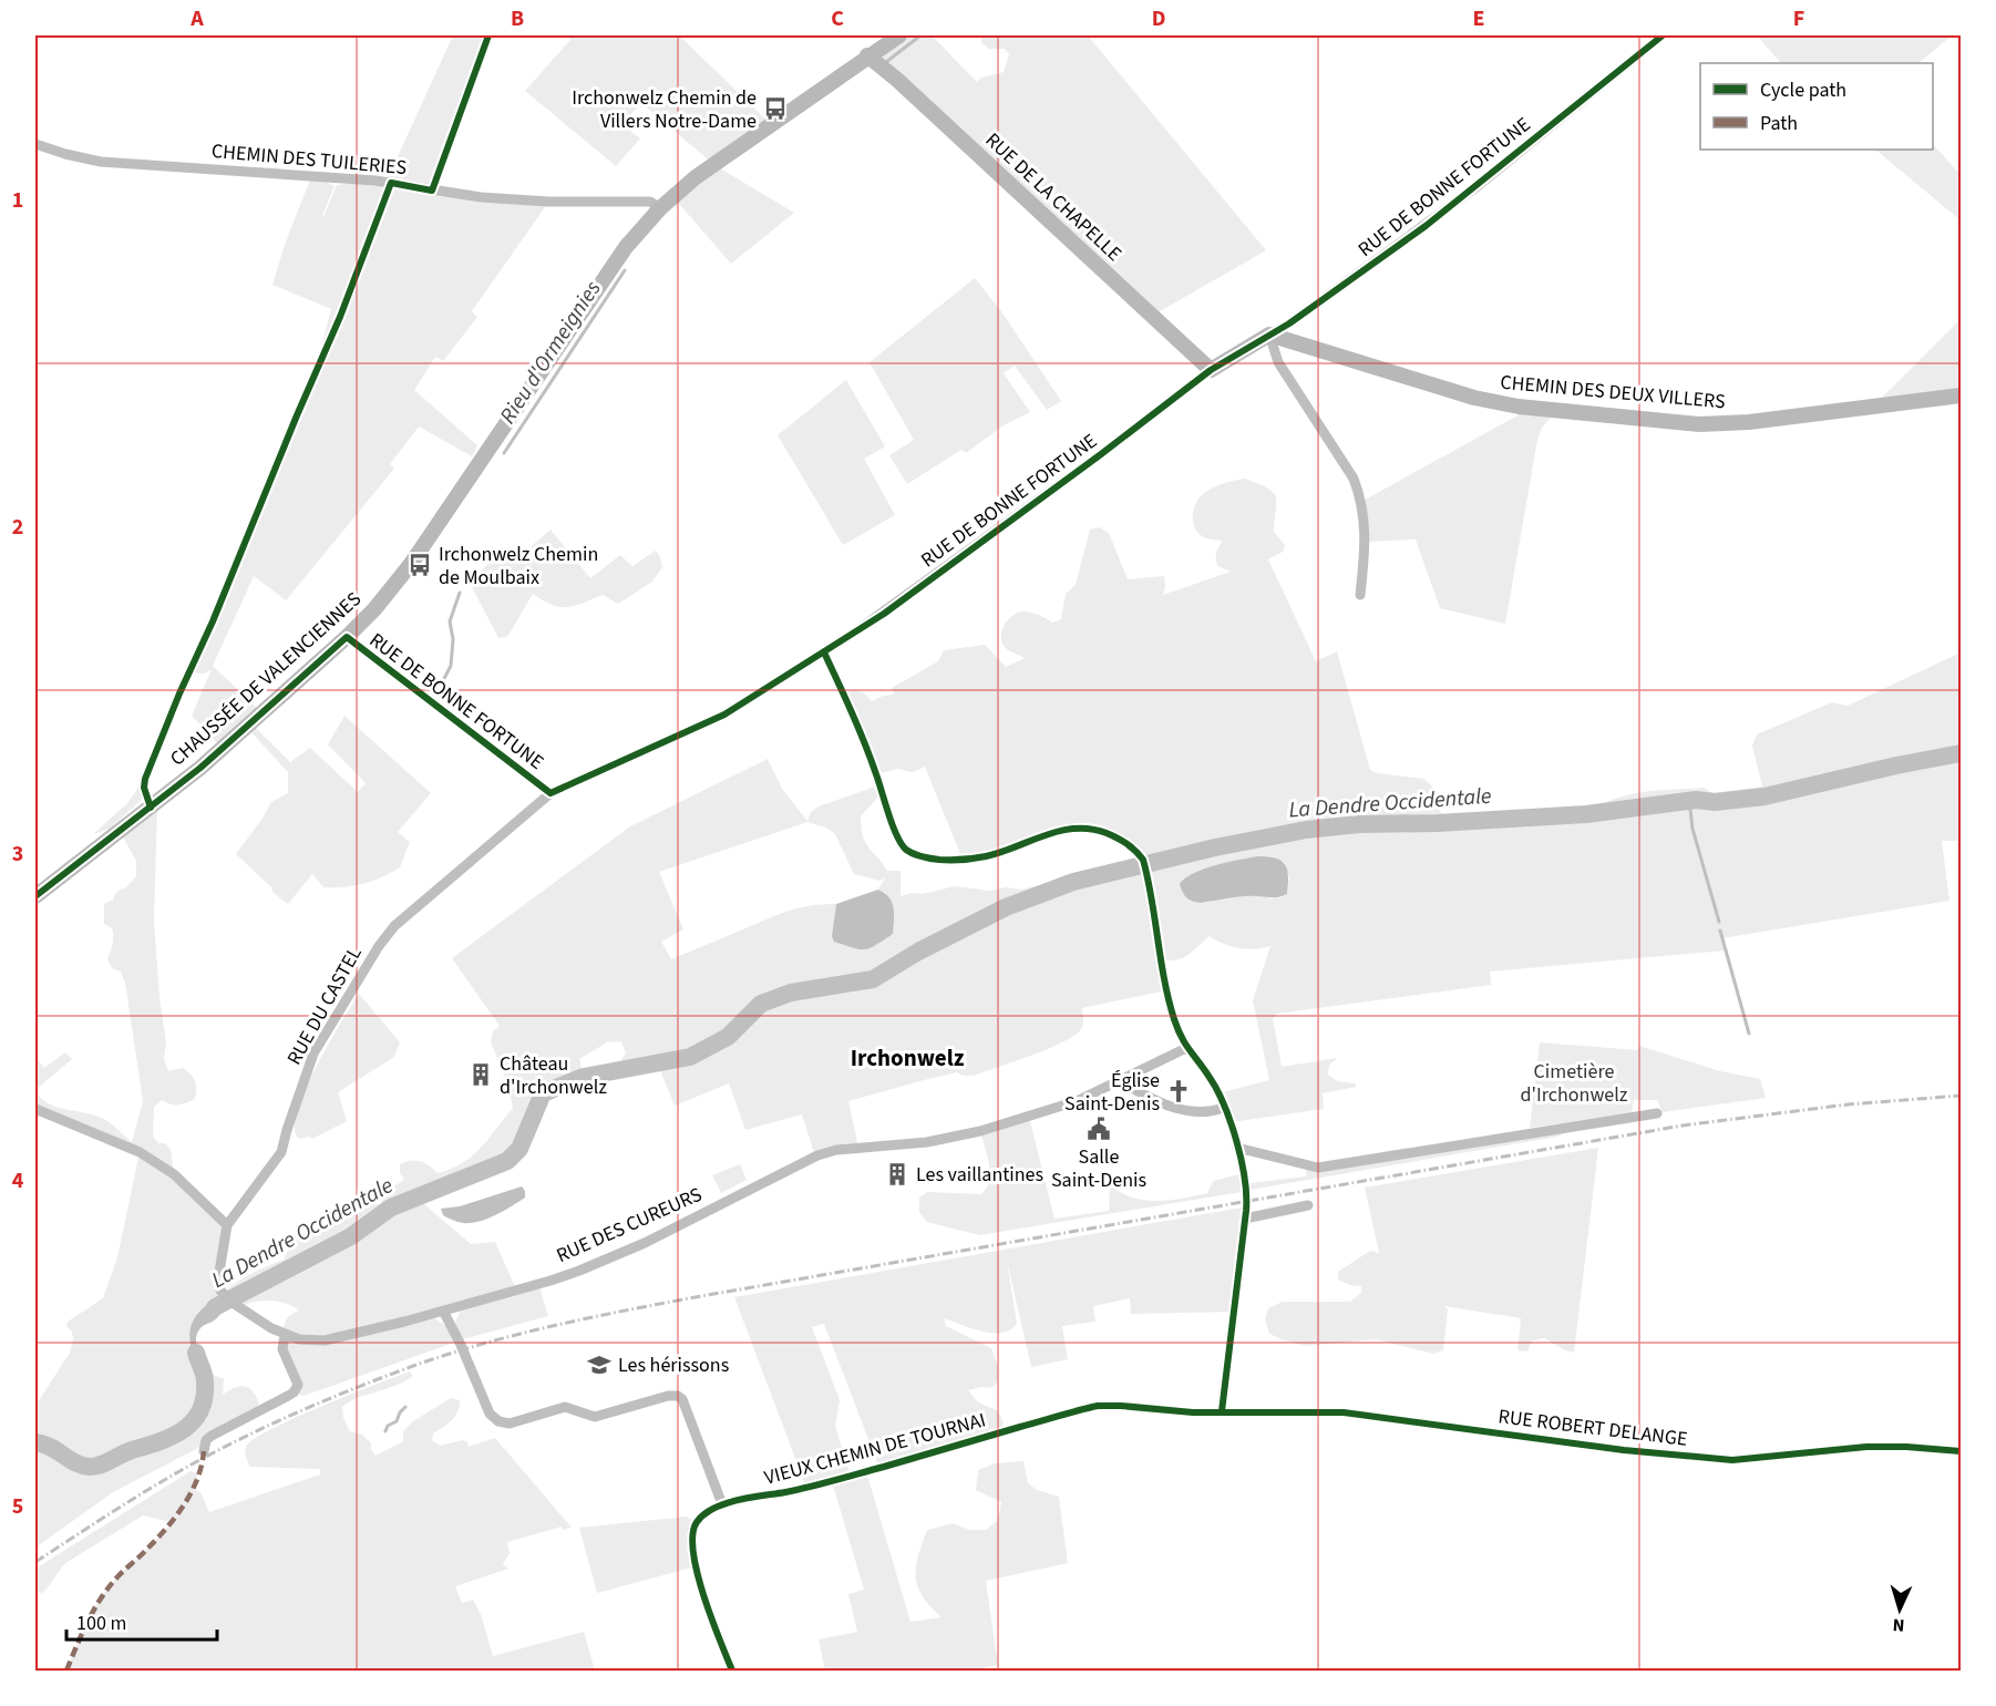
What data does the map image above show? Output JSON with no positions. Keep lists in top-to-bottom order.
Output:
{
  "streets": {
    "street": [
      "CHEMIN DES TUILERIES",
      "RUE DE BONNE FORTUNE",
      "RUE DE LA CHAPELLE",
      "CHEMIN DES DEUX VILLERS",
      "CHAUSSÉE DE VALENCIENNES",
      "RUE DU CASTEL",
      "RUE DES CUREURS",
      "RUE ROBERT DELANGE",
      "VIEUX CHEMIN DE TOURNAI"
    ]
  },
  "crossings": [
    ["CHEMIN DES TUILERIES", "CHAUSSÉE DE VALENCIENNES"],
    ["RUE DE BONNE FORTUNE", "RUE DE LA CHAPELLE"],
    ["RUE DE BONNE FORTUNE", "CHEMIN DES DEUX VILLERS"],
    ["RUE DE BONNE FORTUNE", "CHAUSSÉE DE VALENCIENNES"],
    ["RUE DE BONNE FORTUNE", "RUE DU CASTEL"],
    ["RUE DE LA CHAPELLE", "CHAUSSÉE DE VALENCIENNES"],
    ["RUE DU CASTEL", "RUE DES CUREURS"],
    ["RUE ROBERT DELANGE", "VIEUX CHEMIN DE TOURNAI"]
  ],
  "districts": ["Irchonwelz"],
  "water": ["Rieu d'Ormeignies", "La Dendre Occidentale"],
  "parks": ["Cimetière d'Irchonwelz"],
  "places": {
    "bus stop": ["Irchonwelz Chemin de Villers Notre-Dame", "Irchonwelz Chemin de Moulbaix"],
    "building": ["Château d'Irchonwelz", "Les vaillantines"],
    "church": ["Église Saint-Denis"],
    "public building": ["Salle Saint-Denis"],
    "school or university": ["Les hérissons"]
  },
  "legend": ["Cycle path", "Path"],
  "scale_bar": "100 m",
  "north": "bottom",
  "grid": {
    "columns": [
      "A",
      "B",
      "C",
      "D",
      "E",
      "F"
    ],
    "rows": [
      "1",
      "2",
      "3",
      "4",
      "5"
    ]
  }
}
